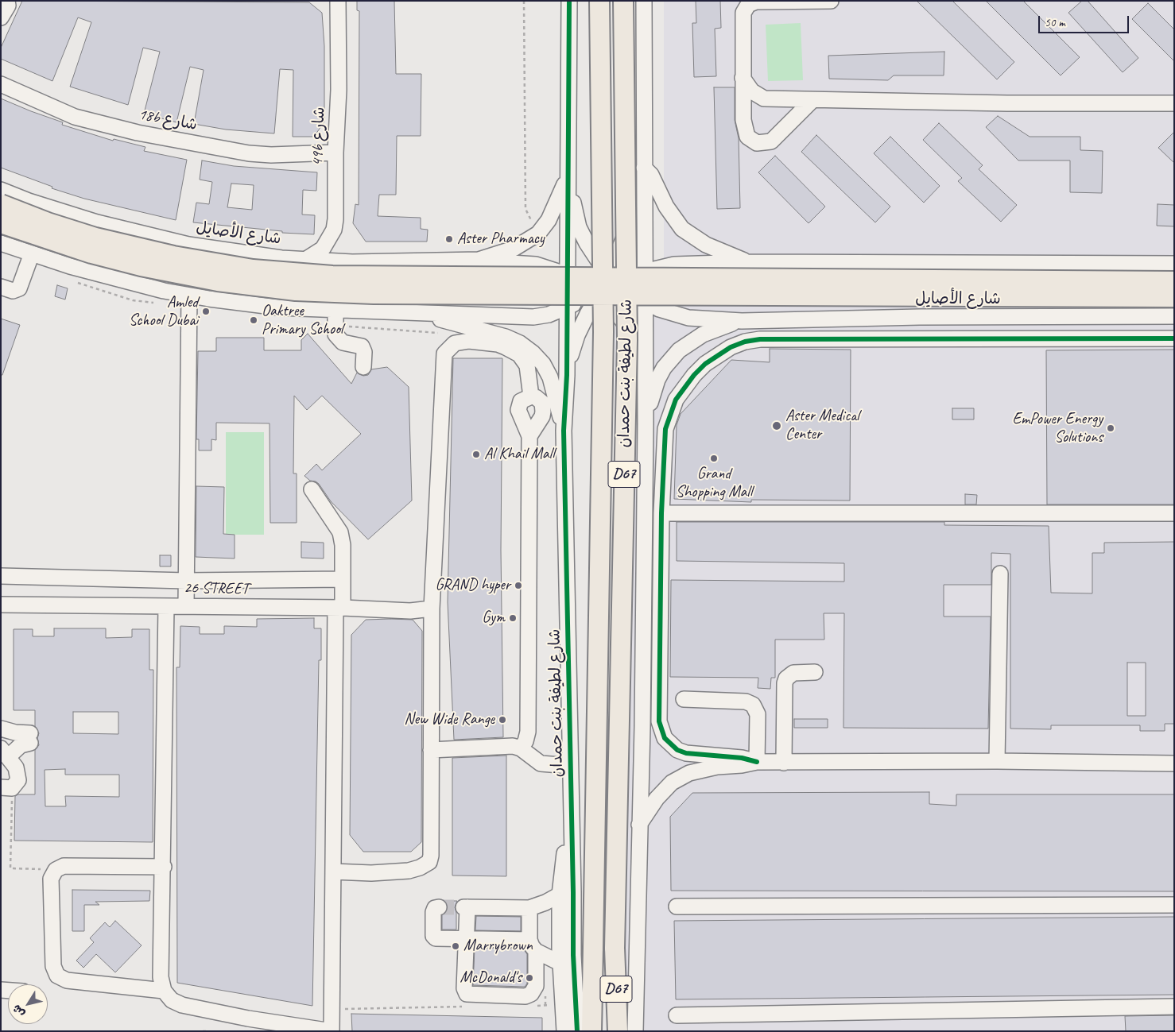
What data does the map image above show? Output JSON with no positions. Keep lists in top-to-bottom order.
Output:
{
  "streets": {
    "main road": ["شارع لطيفة بنت حمدان", "D67"],
    "street": [
      "18b شارع",
      "49b شارع",
      "شارع الأصايل",
      "26 STREET"
    ]
  },
  "crossings": [
    ["18b شارع", "49b شارع"],
    ["49b شارع", "شارع الأصايل"]
  ],
  "places": [
    "Aster Pharmacy",
    "Amled School Dubai",
    "Oaktree Primary School",
    "Aster Medical Center",
    "EmPower Energy Solutions",
    "Al Khail Mall",
    "Grand Shopping Mall",
    "GRAND hyper",
    "Gym",
    "New Wide Range",
    "Marrybrown",
    "McDonald's"
  ],
  "scale_bar": "50 m",
  "north": "bottom left"
}
